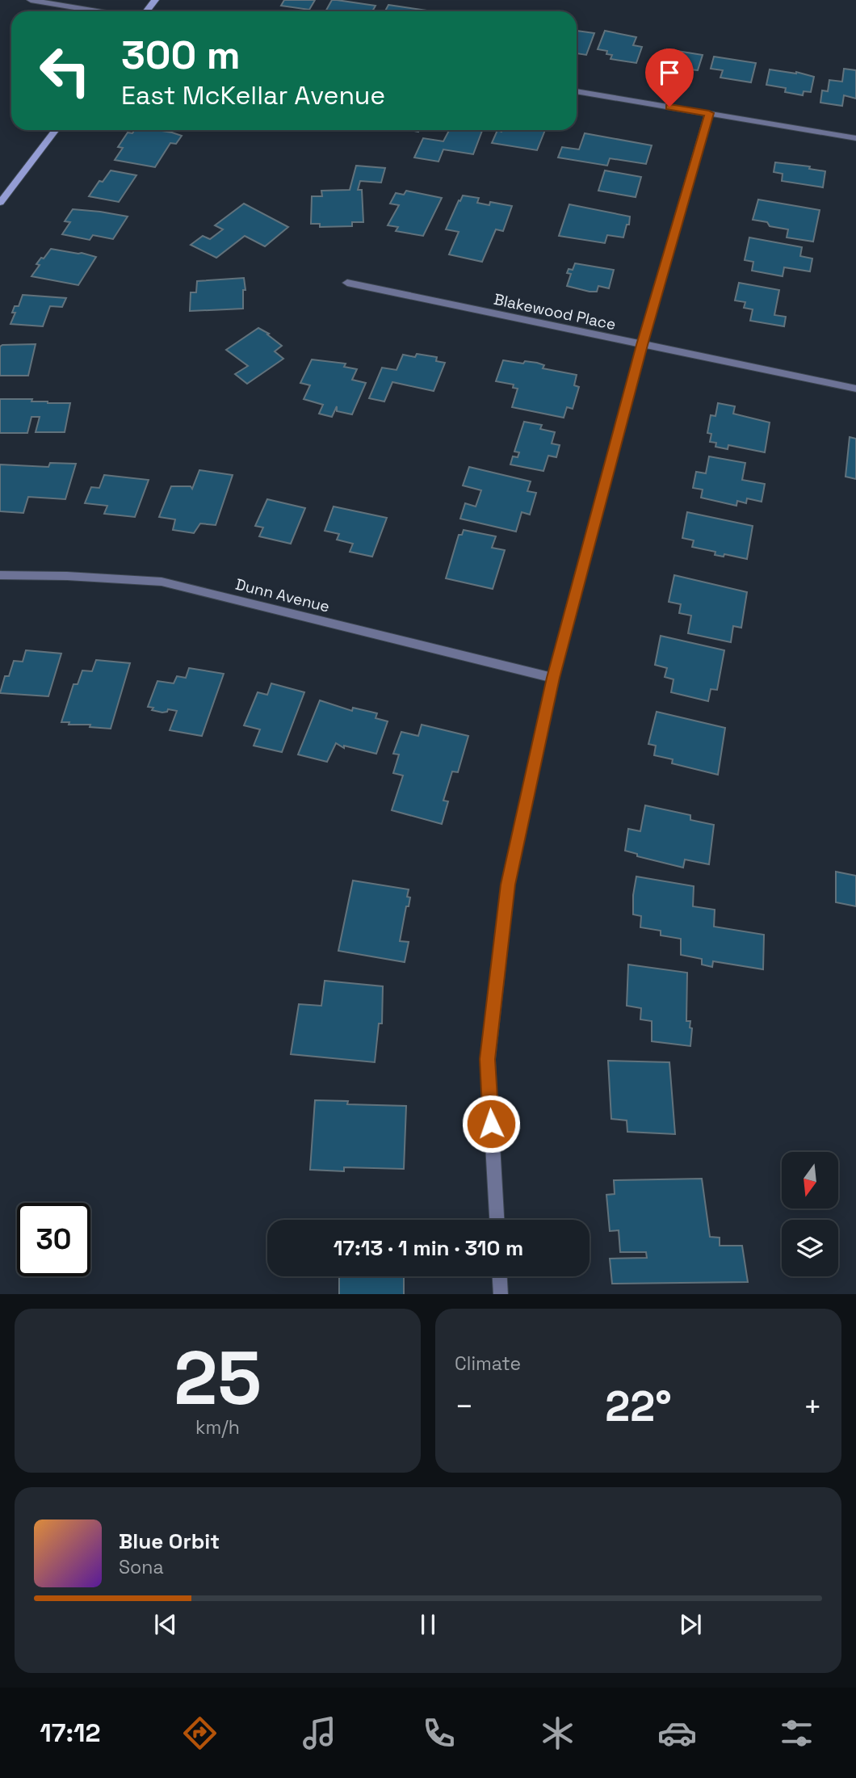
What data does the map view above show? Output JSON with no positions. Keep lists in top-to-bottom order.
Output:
{
  "streets": {
    "street": ["Blakewood Place", "Dunn Avenue"]
  },
  "north": "bottom",
  "page": {
    "turn": ["300 m", "East McKellar Avenue"],
    "limit": "30",
    "trip": "17:13 · 1 min · 310 m",
    "tile": [
      ["25", "km/h"],
      "Climate"
    ],
    "heat": ["−", "22°", "+"],
    "song": ["Blue Orbit", "Sona"],
    "tabs": "17:12"
  }
}
